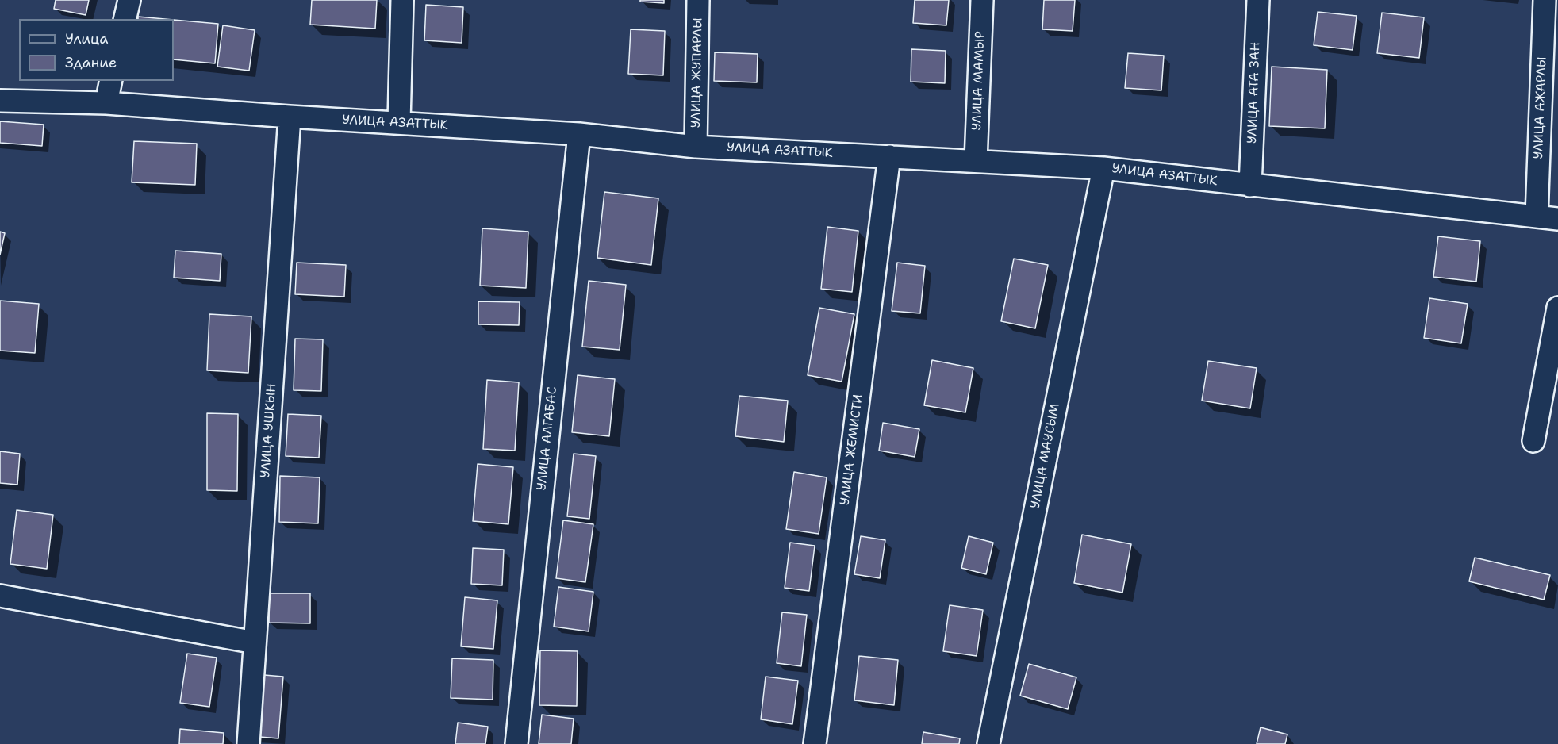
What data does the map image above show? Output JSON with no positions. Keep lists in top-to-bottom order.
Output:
{
  "streets": {
    "street": [
      "УЛИЦА ЖУПАРЛЫ",
      "УЛИЦА МАМЫР",
      "УЛИЦА АТА ЗАН",
      "УЛИЦА АЖАРЛЫ",
      "УЛИЦА АЗАТТЫК",
      "УЛИЦА УШКЫН",
      "УЛИЦА АЛГАБАС",
      "УЛИЦА ЖЕМИСТИ",
      "УЛИЦА МАУСЫМ"
    ]
  },
  "crossings": [
    ["УЛИЦА ЖУПАРЛЫ", "УЛИЦА АЗАТТЫК"],
    ["УЛИЦА МАМЫР", "УЛИЦА АЗАТТЫК"],
    ["УЛИЦА АТА ЗАН", "УЛИЦА АЗАТТЫК"],
    ["УЛИЦА АЖАРЛЫ", "УЛИЦА АЗАТТЫК"],
    ["УЛИЦА АЗАТТЫК", "УЛИЦА УШКЫН"],
    ["УЛИЦА АЗАТТЫК", "УЛИЦА АЛГАБАС"],
    ["УЛИЦА АЗАТТЫК", "УЛИЦА ЖЕМИСТИ"],
    ["УЛИЦА АЗАТТЫК", "УЛИЦА МАУСЫМ"]
  ],
  "legend": ["Улица", "Здание"]
}
